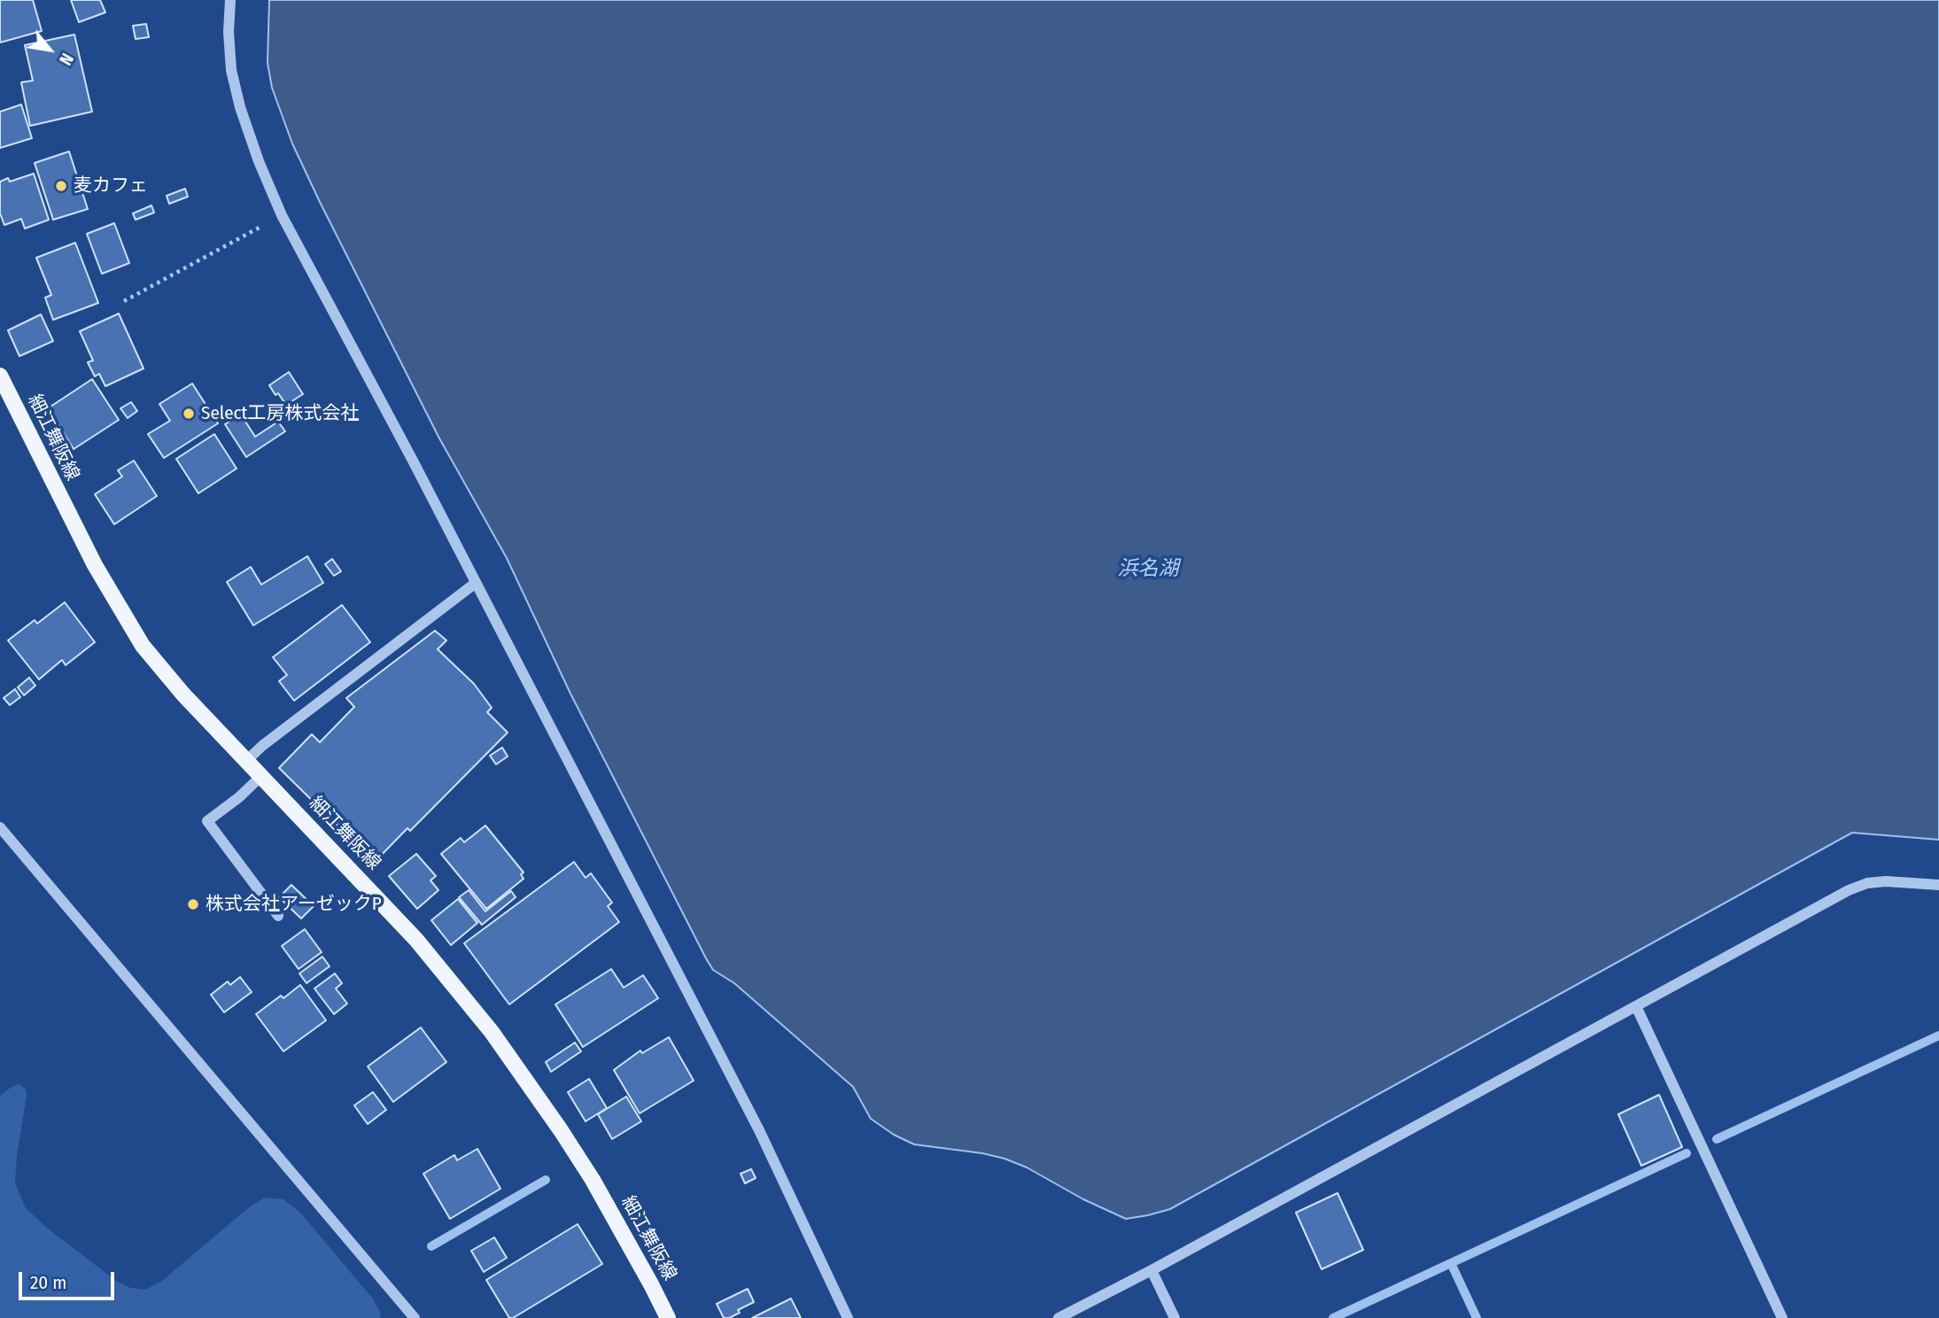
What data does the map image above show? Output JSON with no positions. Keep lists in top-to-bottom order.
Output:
{
  "streets": {
    "main road": ["細江舞阪線"]
  },
  "water": ["浜名湖"],
  "places": ["麦カフェ", "Select工房株式会社", "株式会社アーゼックP"],
  "scale_bar": "20 m",
  "north": "bottom right"
}
